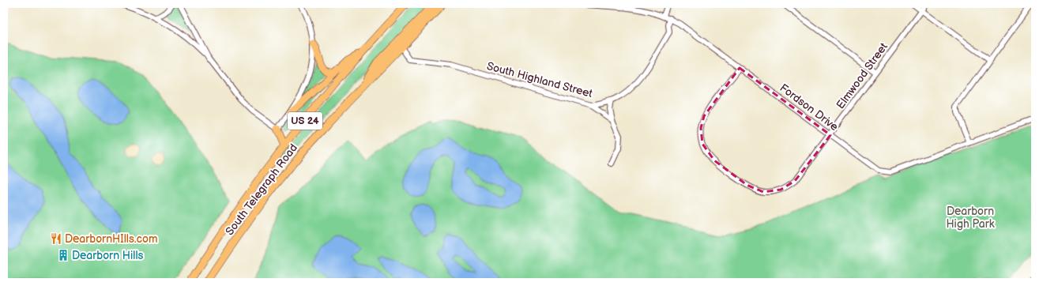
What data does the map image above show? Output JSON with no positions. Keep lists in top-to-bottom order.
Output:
{
  "streets": {
    "main road": ["US 24", "South Telegraph Road"],
    "street": ["Elmwood Street", "South Highland Street", "Fordson Drive"]
  },
  "crossings": [
    ["Elmwood Street", "Fordson Drive"],
    ["South Highland Street", "Fordson Drive"],
    ["South Highland Street", "South Telegraph Road"]
  ],
  "parks": ["Dearborn High Park"],
  "places": {
    "restaurant": ["DearbornHIlls.com"],
    "building": ["Dearborn Hills"]
  }
}
